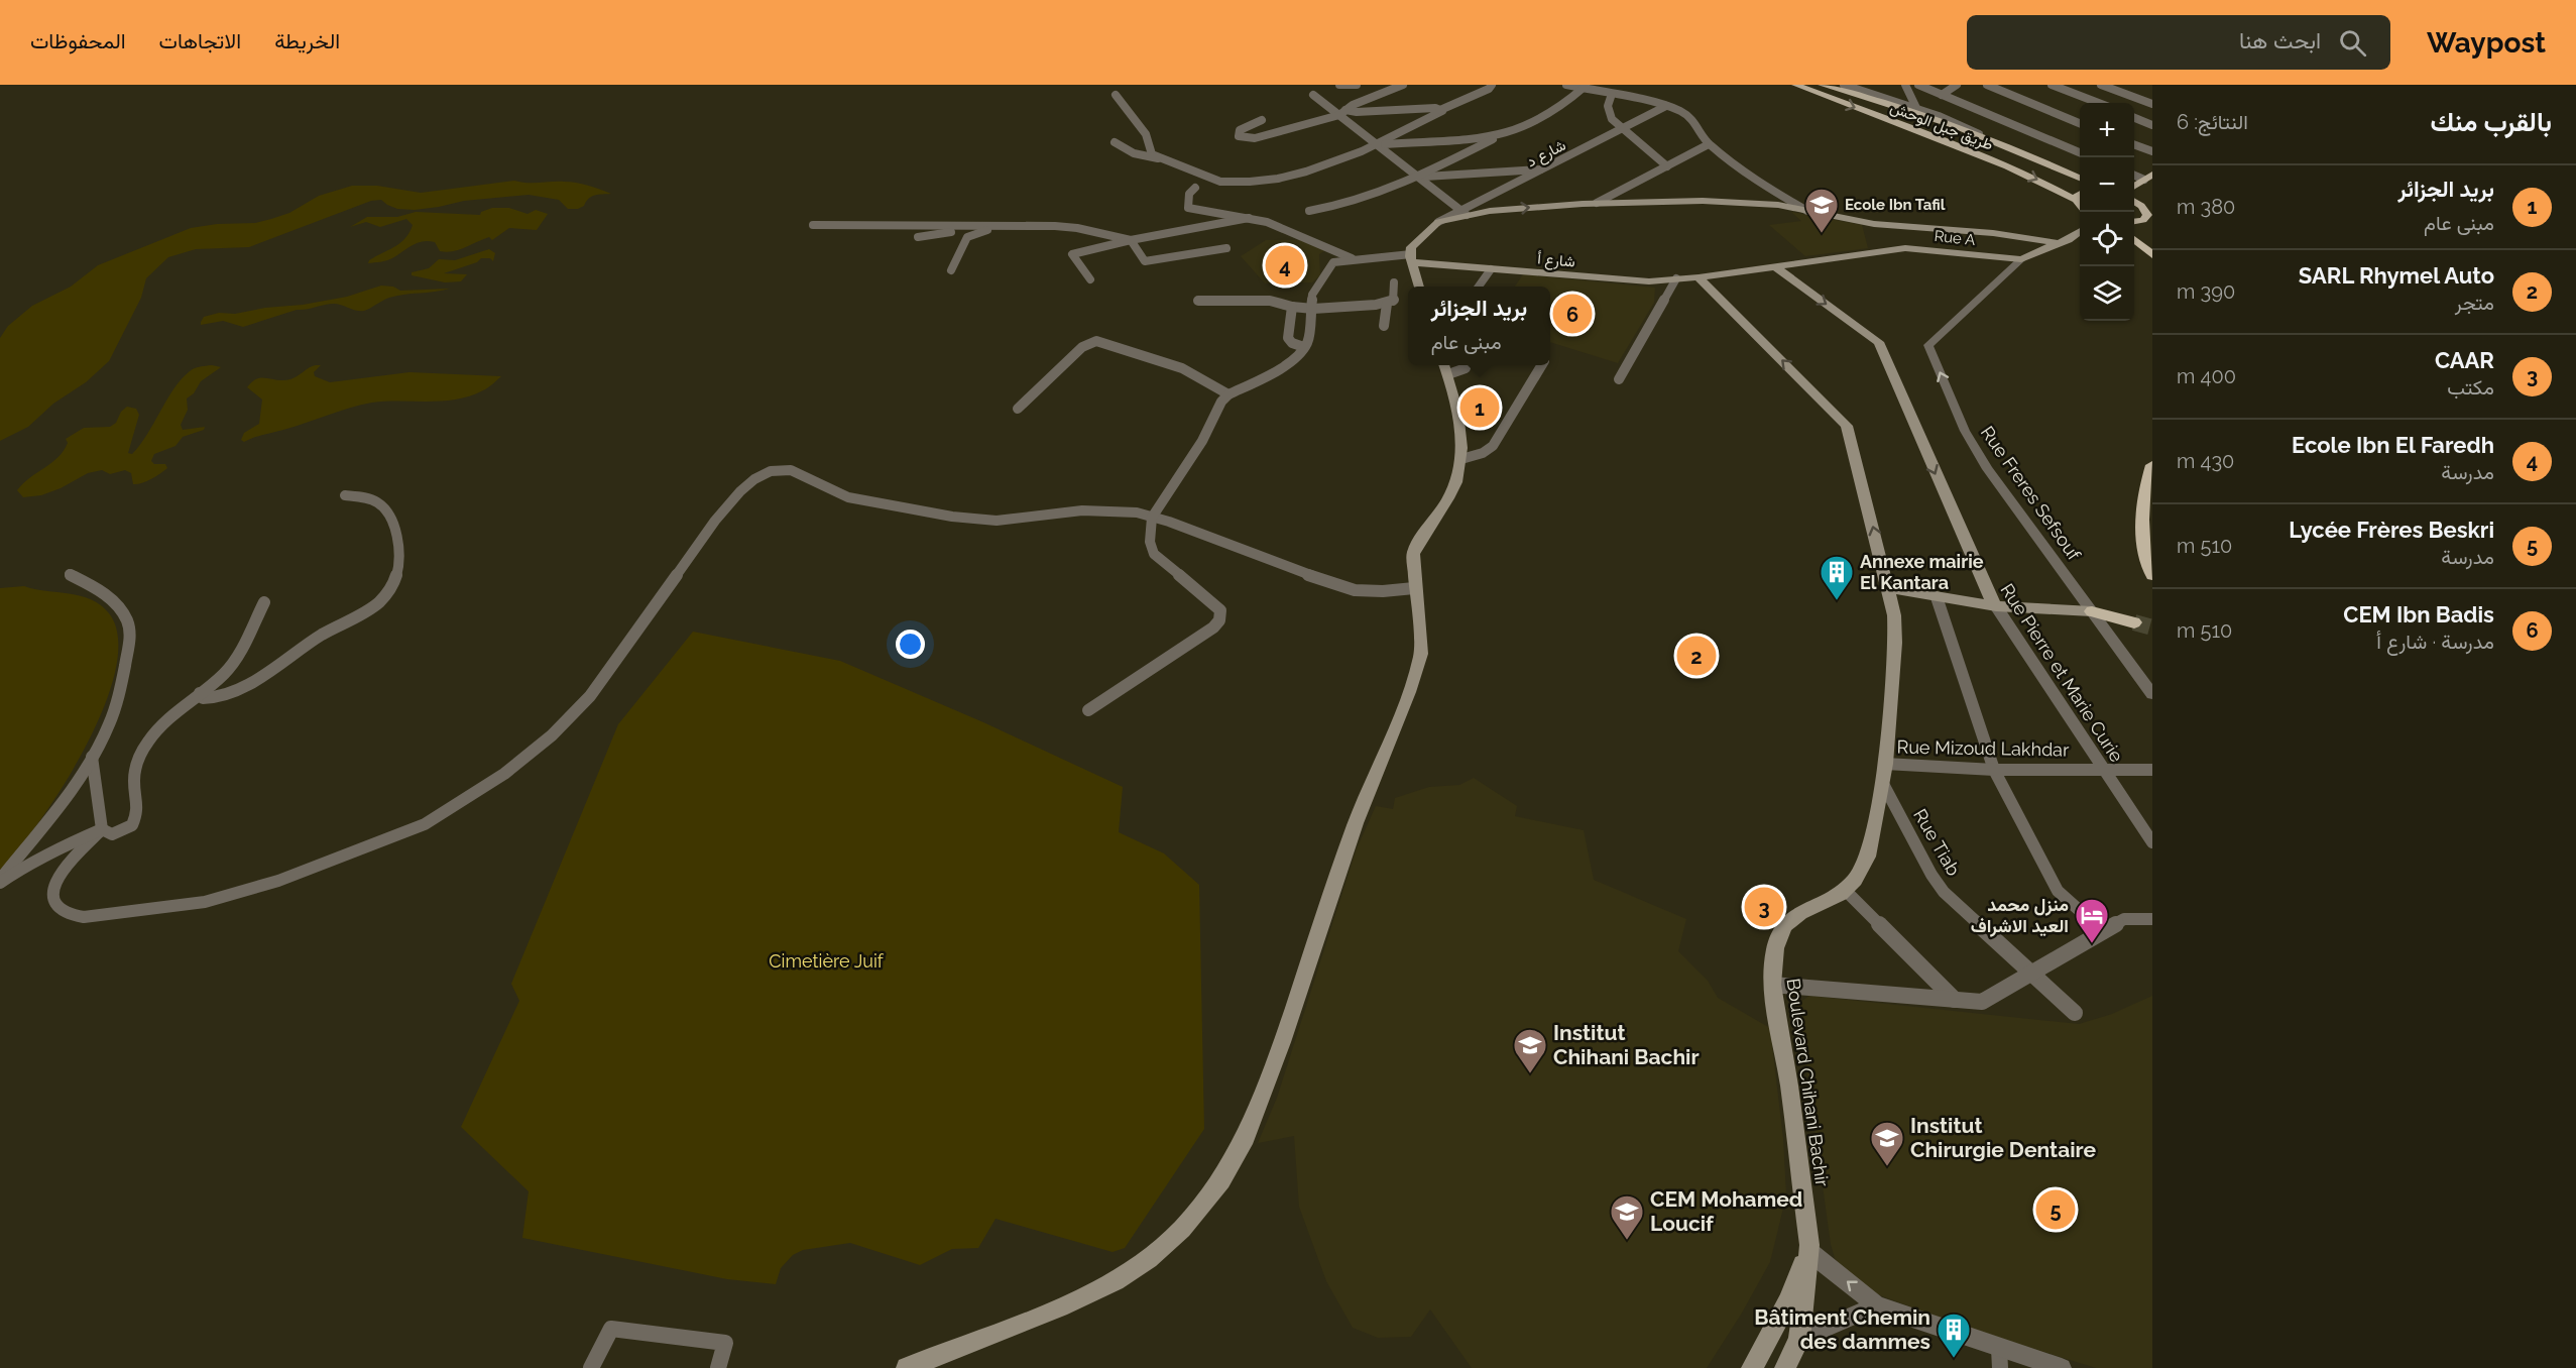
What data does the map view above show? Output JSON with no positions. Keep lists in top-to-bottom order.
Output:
{
  "streets": {
    "main road": [
      "طريق جبل الوحش",
      "Rue A",
      "شارع أ",
      "Rue Pierre et Marie Curie",
      "Boulevard Chihani Bachir"
    ],
    "street": [
      "شارع د",
      "Rue Freres Sefsouf",
      "Rue Mizoud Lakhdar",
      "Rue Tiab"
    ]
  },
  "crossings": [
    ["Rue A", "شارع أ"],
    ["Rue A", "Rue Freres Sefsouf"],
    ["Rue A", "Rue Pierre et Marie Curie"],
    ["شارع أ", "Rue Pierre et Marie Curie"],
    ["شارع أ", "Boulevard Chihani Bachir"],
    ["Rue Pierre et Marie Curie", "Rue Mizoud Lakhdar"],
    ["Rue Mizoud Lakhdar", "Boulevard Chihani Bachir"],
    ["Rue Tiab", "Boulevard Chihani Bachir"]
  ],
  "one_way": ["Rue Freres Sefsouf", "Rue Pierre et Marie Curie"],
  "parks": ["Cimetière Juif"],
  "places": {
    "school or university": [
      "Ecole Ibn Tafil",
      "Institut Chihani Bachir",
      "Institut Chirurgie Dentaire",
      "CEM Mohamed Loucif"
    ],
    "building": ["Annexe mairie El Kantara", "Bâtiment Chemin des dammes"],
    "hotel": ["منزل محمد العيد الاشراف"]
  },
  "page": {
    "header": "Waypost",
    "search": "ابحث هنا",
    "nav": ["الخريطة", "الاتجاهات", "المحفوظات"],
    "heading": ["بالقرب منك", "النتائج: 6"],
    "map_buttons": ["+", "−"],
    "list": [
      {
        "mark": "1",
        "name": "بريد الجزائر",
        "note": "مبنى عام",
        "value": "380 m"
      },
      {
        "mark": "2",
        "name": "SARL Rhymel Auto",
        "note": "متجر",
        "value": "390 m"
      },
      {
        "mark": "3",
        "name": "CAAR",
        "note": "مكتب",
        "value": "400 m"
      },
      {
        "mark": "4",
        "name": "Ecole Ibn El Faredh",
        "note": "مدرسة",
        "value": "430 m"
      },
      {
        "mark": "5",
        "name": "Lycée Frères Beskri",
        "note": "مدرسة",
        "value": "510 m"
      },
      {
        "mark": "6",
        "name": "CEM Ibn Badis",
        "note": "مدرسة · شارع أ",
        "value": "510 m"
      }
    ],
    "pins": [
      "4",
      "6",
      "1",
      "2",
      "3",
      "5"
    ],
    "popup": ["بريد الجزائر", "مبنى عام"]
  }
}
